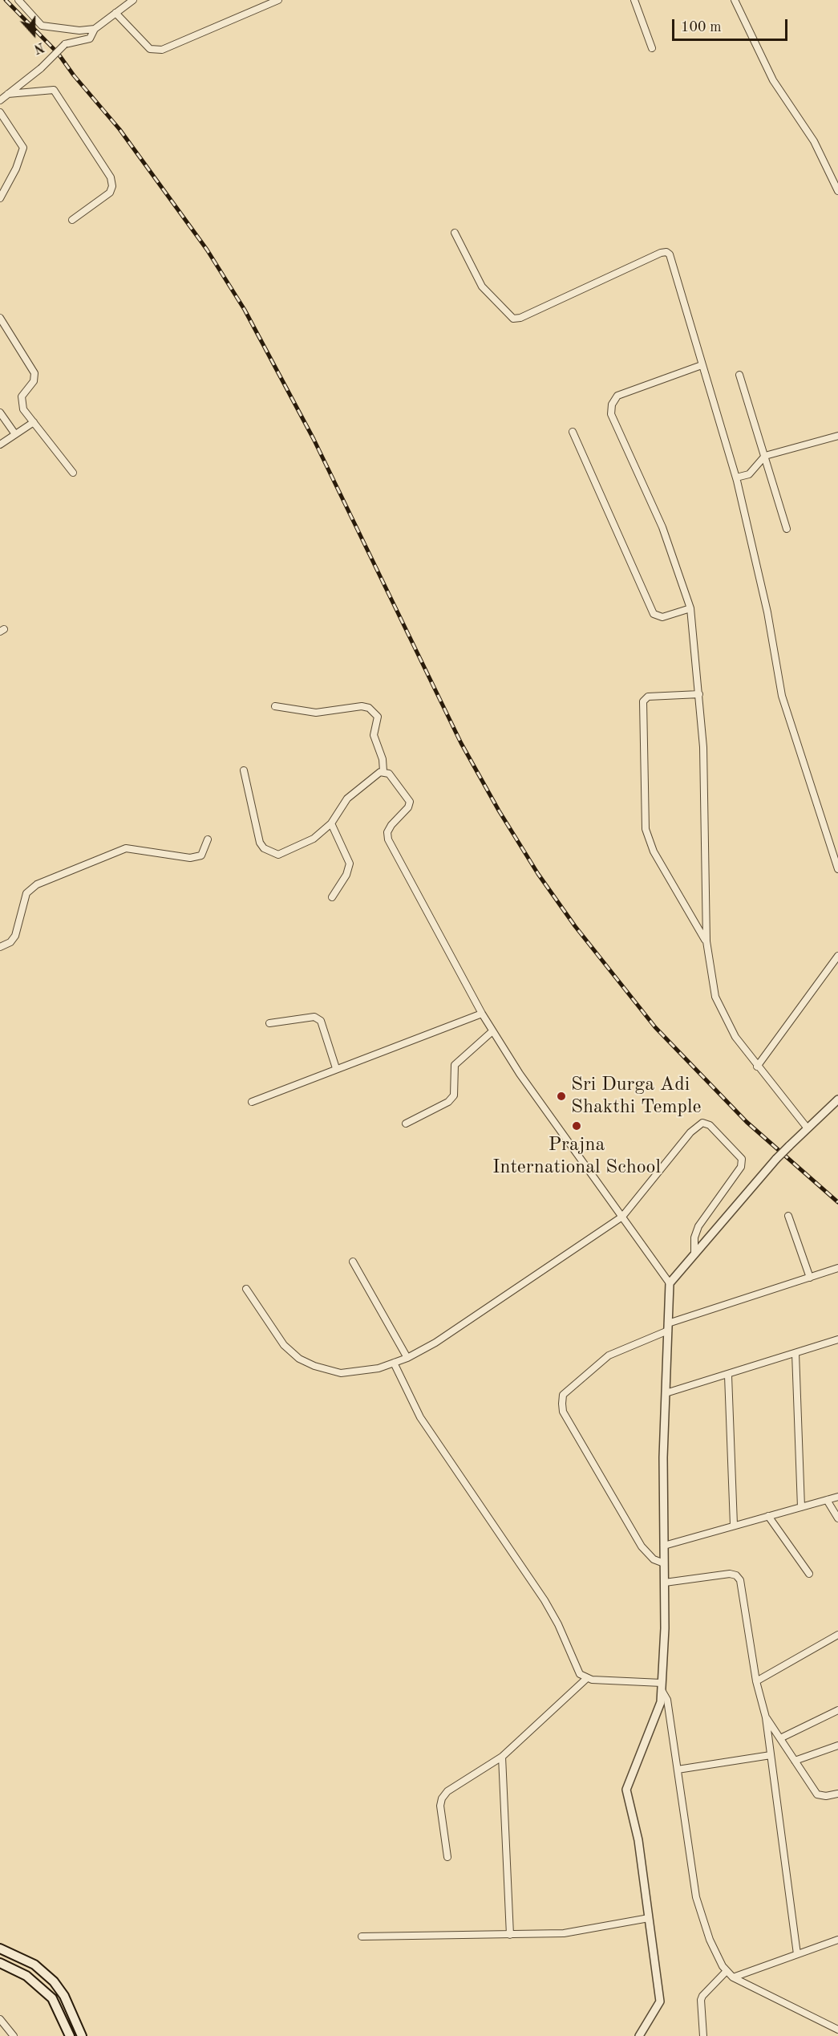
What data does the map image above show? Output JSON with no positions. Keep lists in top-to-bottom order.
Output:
{
  "places": ["Sri Durga Adi Shakthi Temple", "Prajna International School"],
  "scale_bar": "100 m",
  "north": "bottom"
}
